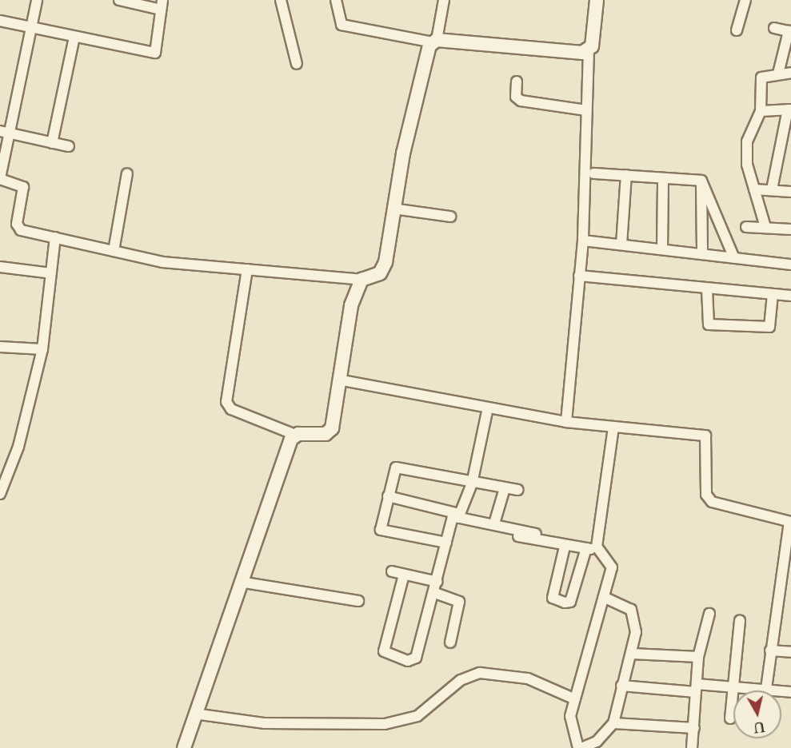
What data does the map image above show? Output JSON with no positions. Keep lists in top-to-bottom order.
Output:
{
  "north": "bottom"
}
